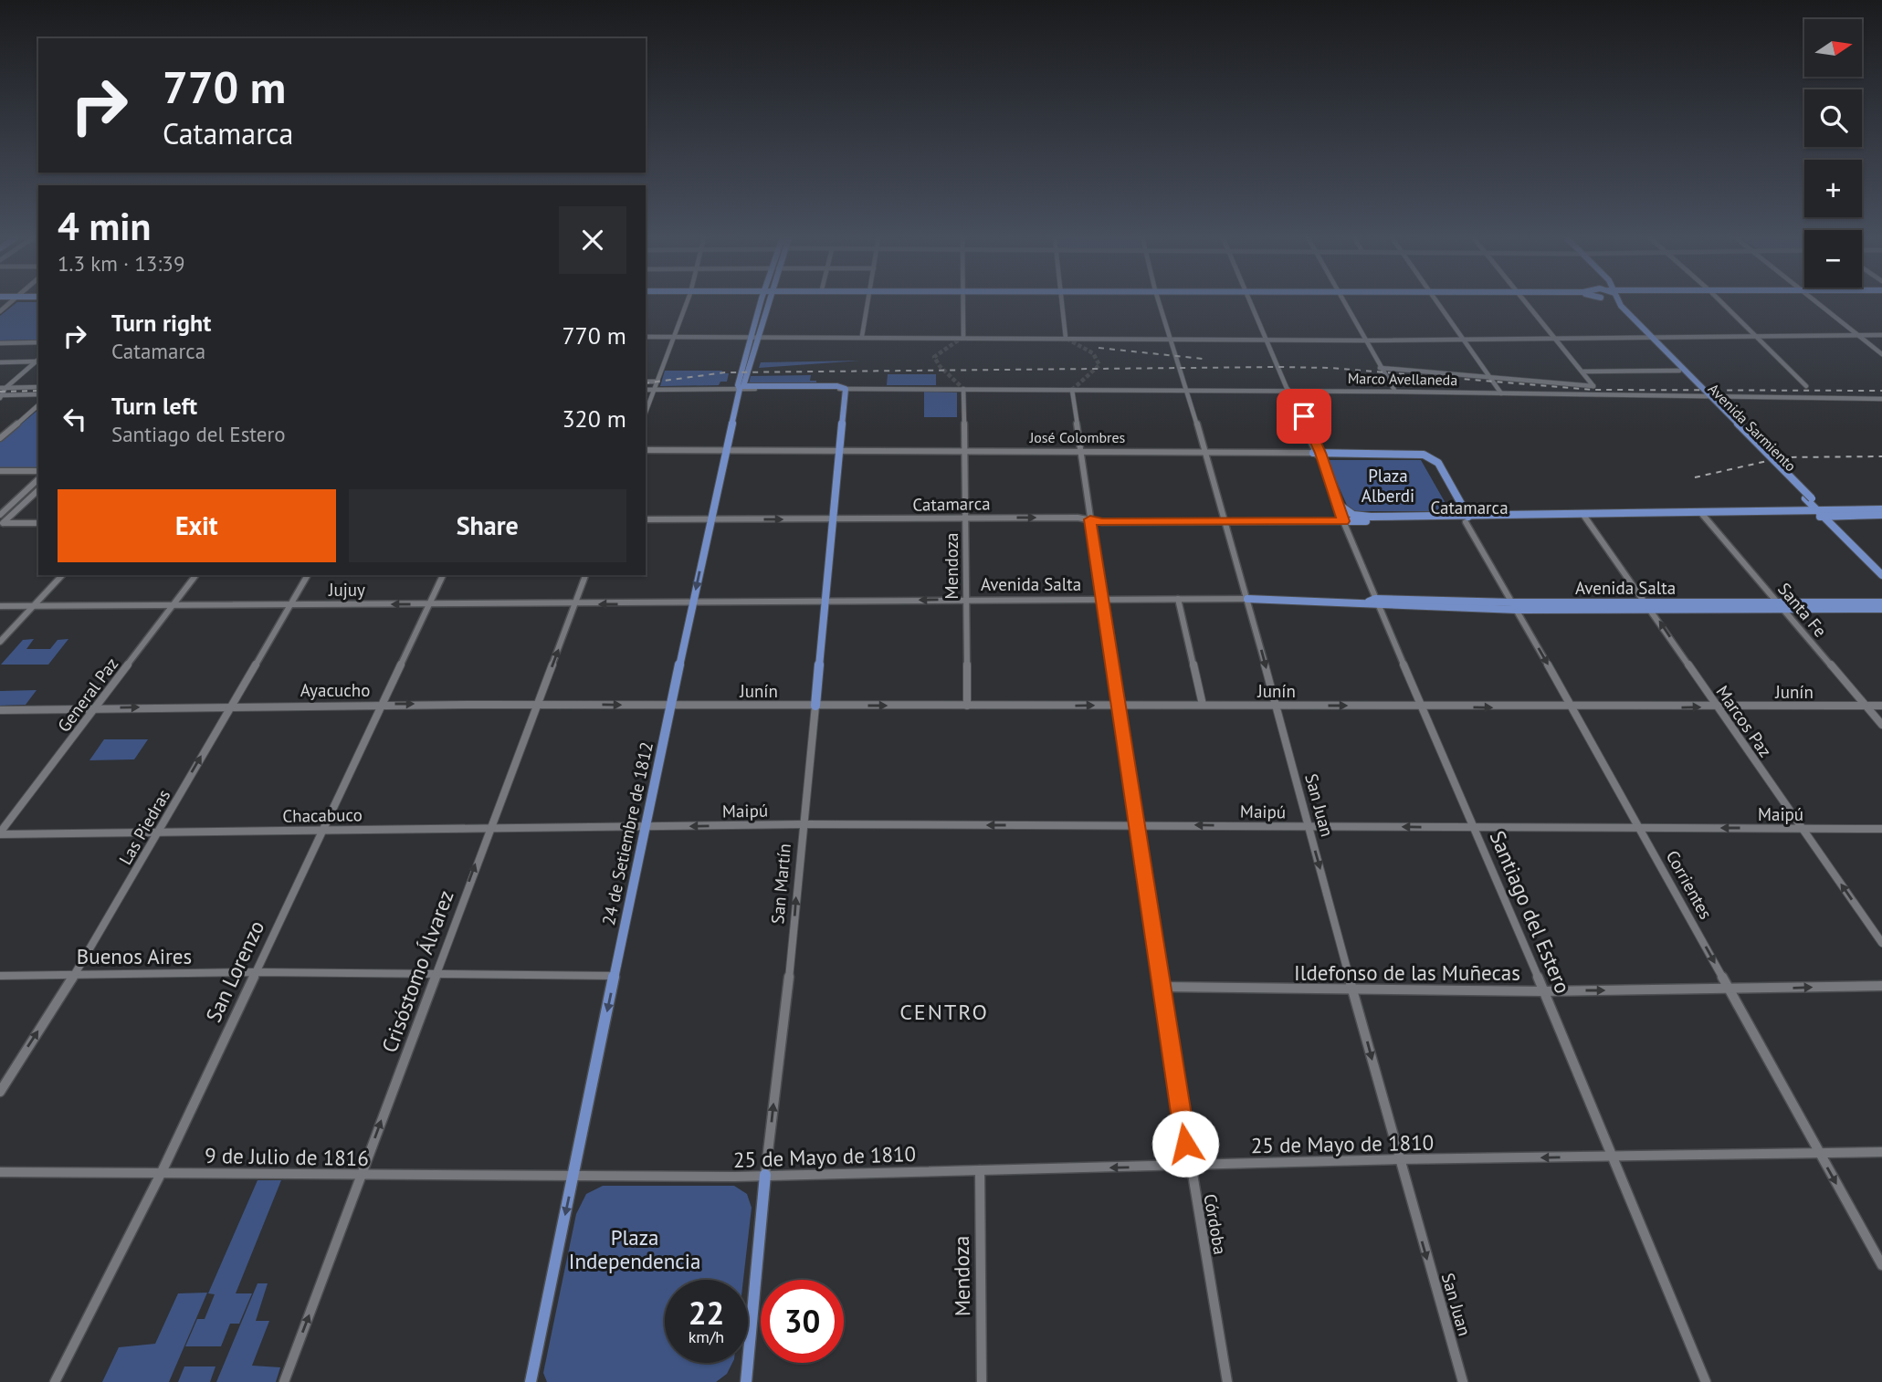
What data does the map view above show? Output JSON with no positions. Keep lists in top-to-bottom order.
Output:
{
  "streets": {
    "main road": [
      "Marco Avellaneda",
      "Avenida Sarmiento",
      "José Colombres",
      "Catamarca",
      "Avenida Salta",
      "24 de Setiembre de 1812",
      "San Martín",
      "Corrientes"
    ],
    "street": [
      "Mendoza",
      "Jujuy",
      "Santa Fe",
      "Ayacucho",
      "Junín",
      "General Paz",
      "Marcos Paz",
      "San Juan",
      "Maipú",
      "Chacabuco",
      "Las Piedras",
      "Santiago del Estero",
      "Buenos Aires",
      "San Lorenzo",
      "Crisóstomo Álvarez",
      "Ildefonso de las Muñecas",
      "25 de Mayo de 1810",
      "9 de Julio de 1816",
      "Córdoba"
    ]
  },
  "crossings": [
    ["Marco Avellaneda", "Avenida Sarmiento"],
    ["Marco Avellaneda", "Mendoza"],
    ["Marco Avellaneda", "San Juan"],
    ["Marco Avellaneda", "24 de Setiembre de 1812"],
    ["Marco Avellaneda", "San Martín"],
    ["Marco Avellaneda", "Santiago del Estero"],
    ["Marco Avellaneda", "Córdoba"],
    ["Avenida Sarmiento", "Catamarca"],
    ["José Colombres", "Mendoza"],
    ["José Colombres", "San Juan"],
    ["José Colombres", "24 de Setiembre de 1812"],
    ["José Colombres", "San Martín"],
    ["José Colombres", "Corrientes"],
    ["José Colombres", "Santiago del Estero"],
    ["José Colombres", "Córdoba"],
    ["Catamarca", "Mendoza"],
    ["Catamarca", "Santa Fe"],
    ["Catamarca", "Marcos Paz"],
    ["Catamarca", "San Juan"],
    ["Catamarca", "24 de Setiembre de 1812"],
    ["Catamarca", "San Martín"],
    ["Catamarca", "Corrientes"],
    ["Catamarca", "Santiago del Estero"],
    ["Catamarca", "Córdoba"],
    ["Mendoza", "Avenida Salta"],
    ["Mendoza", "Junín"],
    ["Mendoza", "25 de Mayo de 1810"],
    ["Avenida Salta", "Jujuy"],
    ["Avenida Salta", "Santa Fe"],
    ["Avenida Salta", "Marcos Paz"],
    ["Avenida Salta", "San Juan"],
    ["Avenida Salta", "24 de Setiembre de 1812"],
    ["Avenida Salta", "San Martín"],
    ["Avenida Salta", "Corrientes"],
    ["Avenida Salta", "Santiago del Estero"],
    ["Avenida Salta", "Córdoba"],
    ["Jujuy", "General Paz"],
    ["Jujuy", "Las Piedras"],
    ["Jujuy", "24 de Setiembre de 1812"],
    ["Jujuy", "San Lorenzo"],
    ["Jujuy", "Crisóstomo Álvarez"],
    ["Santa Fe", "Junín"],
    ["Ayacucho", "Junín"],
    ["Ayacucho", "General Paz"],
    ["Ayacucho", "Las Piedras"],
    ["Ayacucho", "24 de Setiembre de 1812"],
    ["Ayacucho", "San Lorenzo"],
    ["Ayacucho", "Crisóstomo Álvarez"],
    ["Junín", "Marcos Paz"],
    ["Junín", "San Juan"],
    ["Junín", "24 de Setiembre de 1812"],
    ["Junín", "San Martín"],
    ["Junín", "Corrientes"],
    ["Junín", "Santiago del Estero"],
    ["Junín", "Córdoba"],
    ["General Paz", "Chacabuco"],
    ["Marcos Paz", "Maipú"],
    ["San Juan", "Maipú"],
    ["San Juan", "Ildefonso de las Muñecas"],
    ["San Juan", "25 de Mayo de 1810"],
    ["Maipú", "Chacabuco"],
    ["Maipú", "24 de Setiembre de 1812"],
    ["Maipú", "San Martín"],
    ["Maipú", "Corrientes"],
    ["Maipú", "Santiago del Estero"],
    ["Maipú", "Córdoba"],
    ["Chacabuco", "Las Piedras"],
    ["Chacabuco", "24 de Setiembre de 1812"],
    ["Chacabuco", "San Lorenzo"],
    ["Chacabuco", "Crisóstomo Álvarez"],
    ["Las Piedras", "Buenos Aires"],
    ["24 de Setiembre de 1812", "Buenos Aires"],
    ["24 de Setiembre de 1812", "25 de Mayo de 1810"],
    ["24 de Setiembre de 1812", "9 de Julio de 1816"],
    ["San Martín", "25 de Mayo de 1810"],
    ["Corrientes", "Ildefonso de las Muñecas"],
    ["Corrientes", "25 de Mayo de 1810"],
    ["Santiago del Estero", "Ildefonso de las Muñecas"],
    ["Santiago del Estero", "25 de Mayo de 1810"],
    ["Buenos Aires", "San Lorenzo"],
    ["Buenos Aires", "Crisóstomo Álvarez"],
    ["San Lorenzo", "9 de Julio de 1816"],
    ["Crisóstomo Álvarez", "9 de Julio de 1816"],
    ["Ildefonso de las Muñecas", "Córdoba"],
    ["25 de Mayo de 1810", "9 de Julio de 1816"],
    ["25 de Mayo de 1810", "Córdoba"]
  ],
  "one_way": [
    "Jujuy",
    "Ayacucho",
    "Junín",
    "Marcos Paz",
    "San Juan",
    "Maipú",
    "Las Piedras",
    "24 de Setiembre de 1812",
    "San Martín",
    "Corrientes",
    "Crisóstomo Álvarez",
    "Ildefonso de las Muñecas"
  ],
  "districts": ["CENTRO"],
  "parks": ["Plaza Alberdi", "Plaza Independencia"],
  "north": "right",
  "page": {
    "map_buttons": ["+", "−"],
    "turn": ["770 m", "Catamarca"],
    "heading": ["4 min", "1.3 km · 13:39"],
    "list": [
      {
        "name": "Turn right",
        "note": "Catamarca",
        "value": "770 m"
      },
      {
        "name": "Turn left",
        "note": "Santiago del Estero",
        "value": "320 m"
      }
    ],
    "buttons": ["Exit", "Share"],
    "speed": "22 km/h",
    "limit": "30"
  }
}
